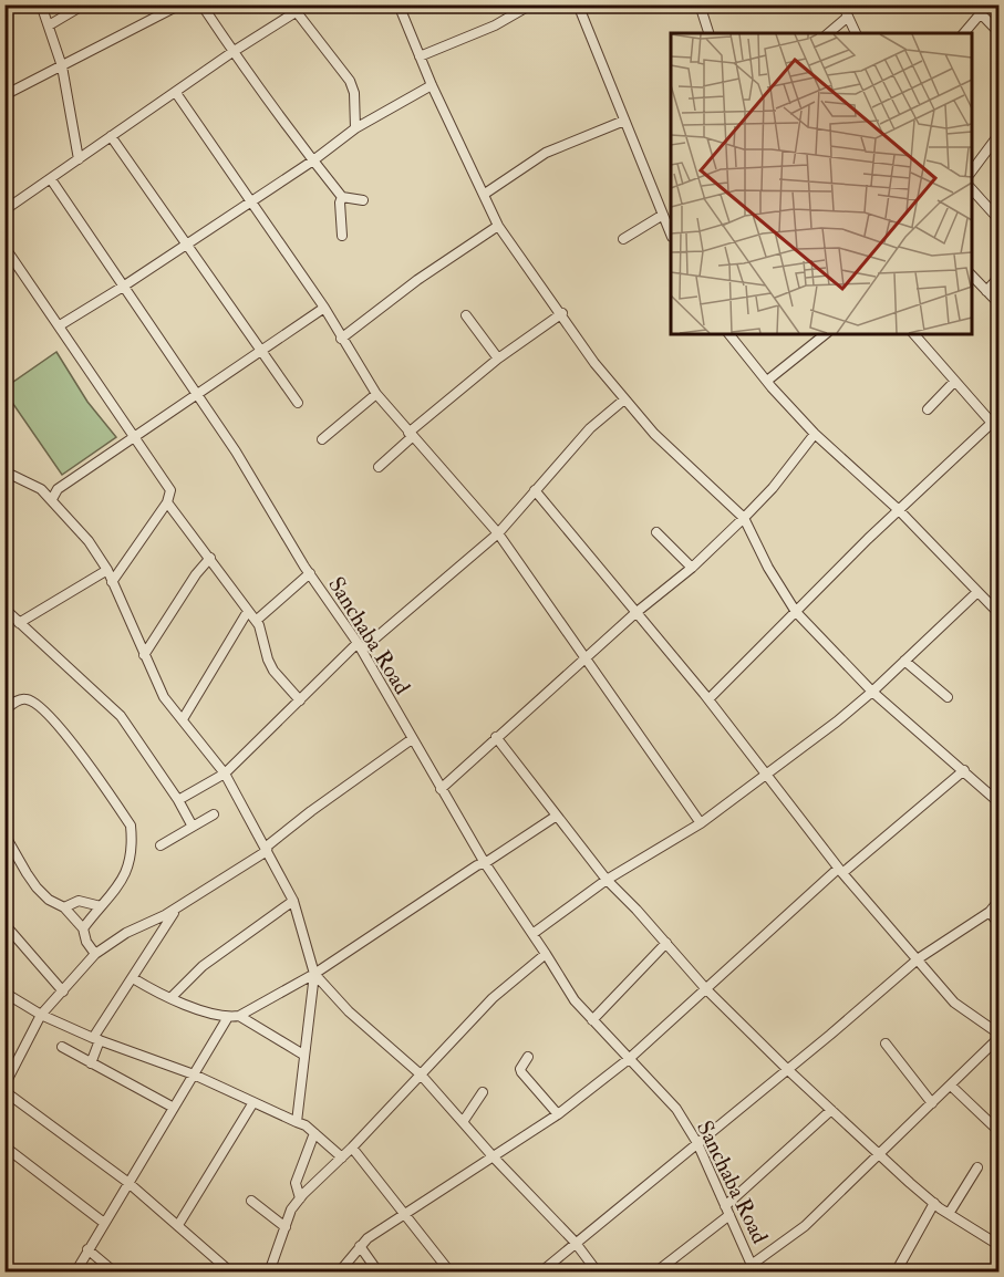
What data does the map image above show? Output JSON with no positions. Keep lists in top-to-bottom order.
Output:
{
  "streets": {
    "street": ["Sanchaba Road"]
  }
}
